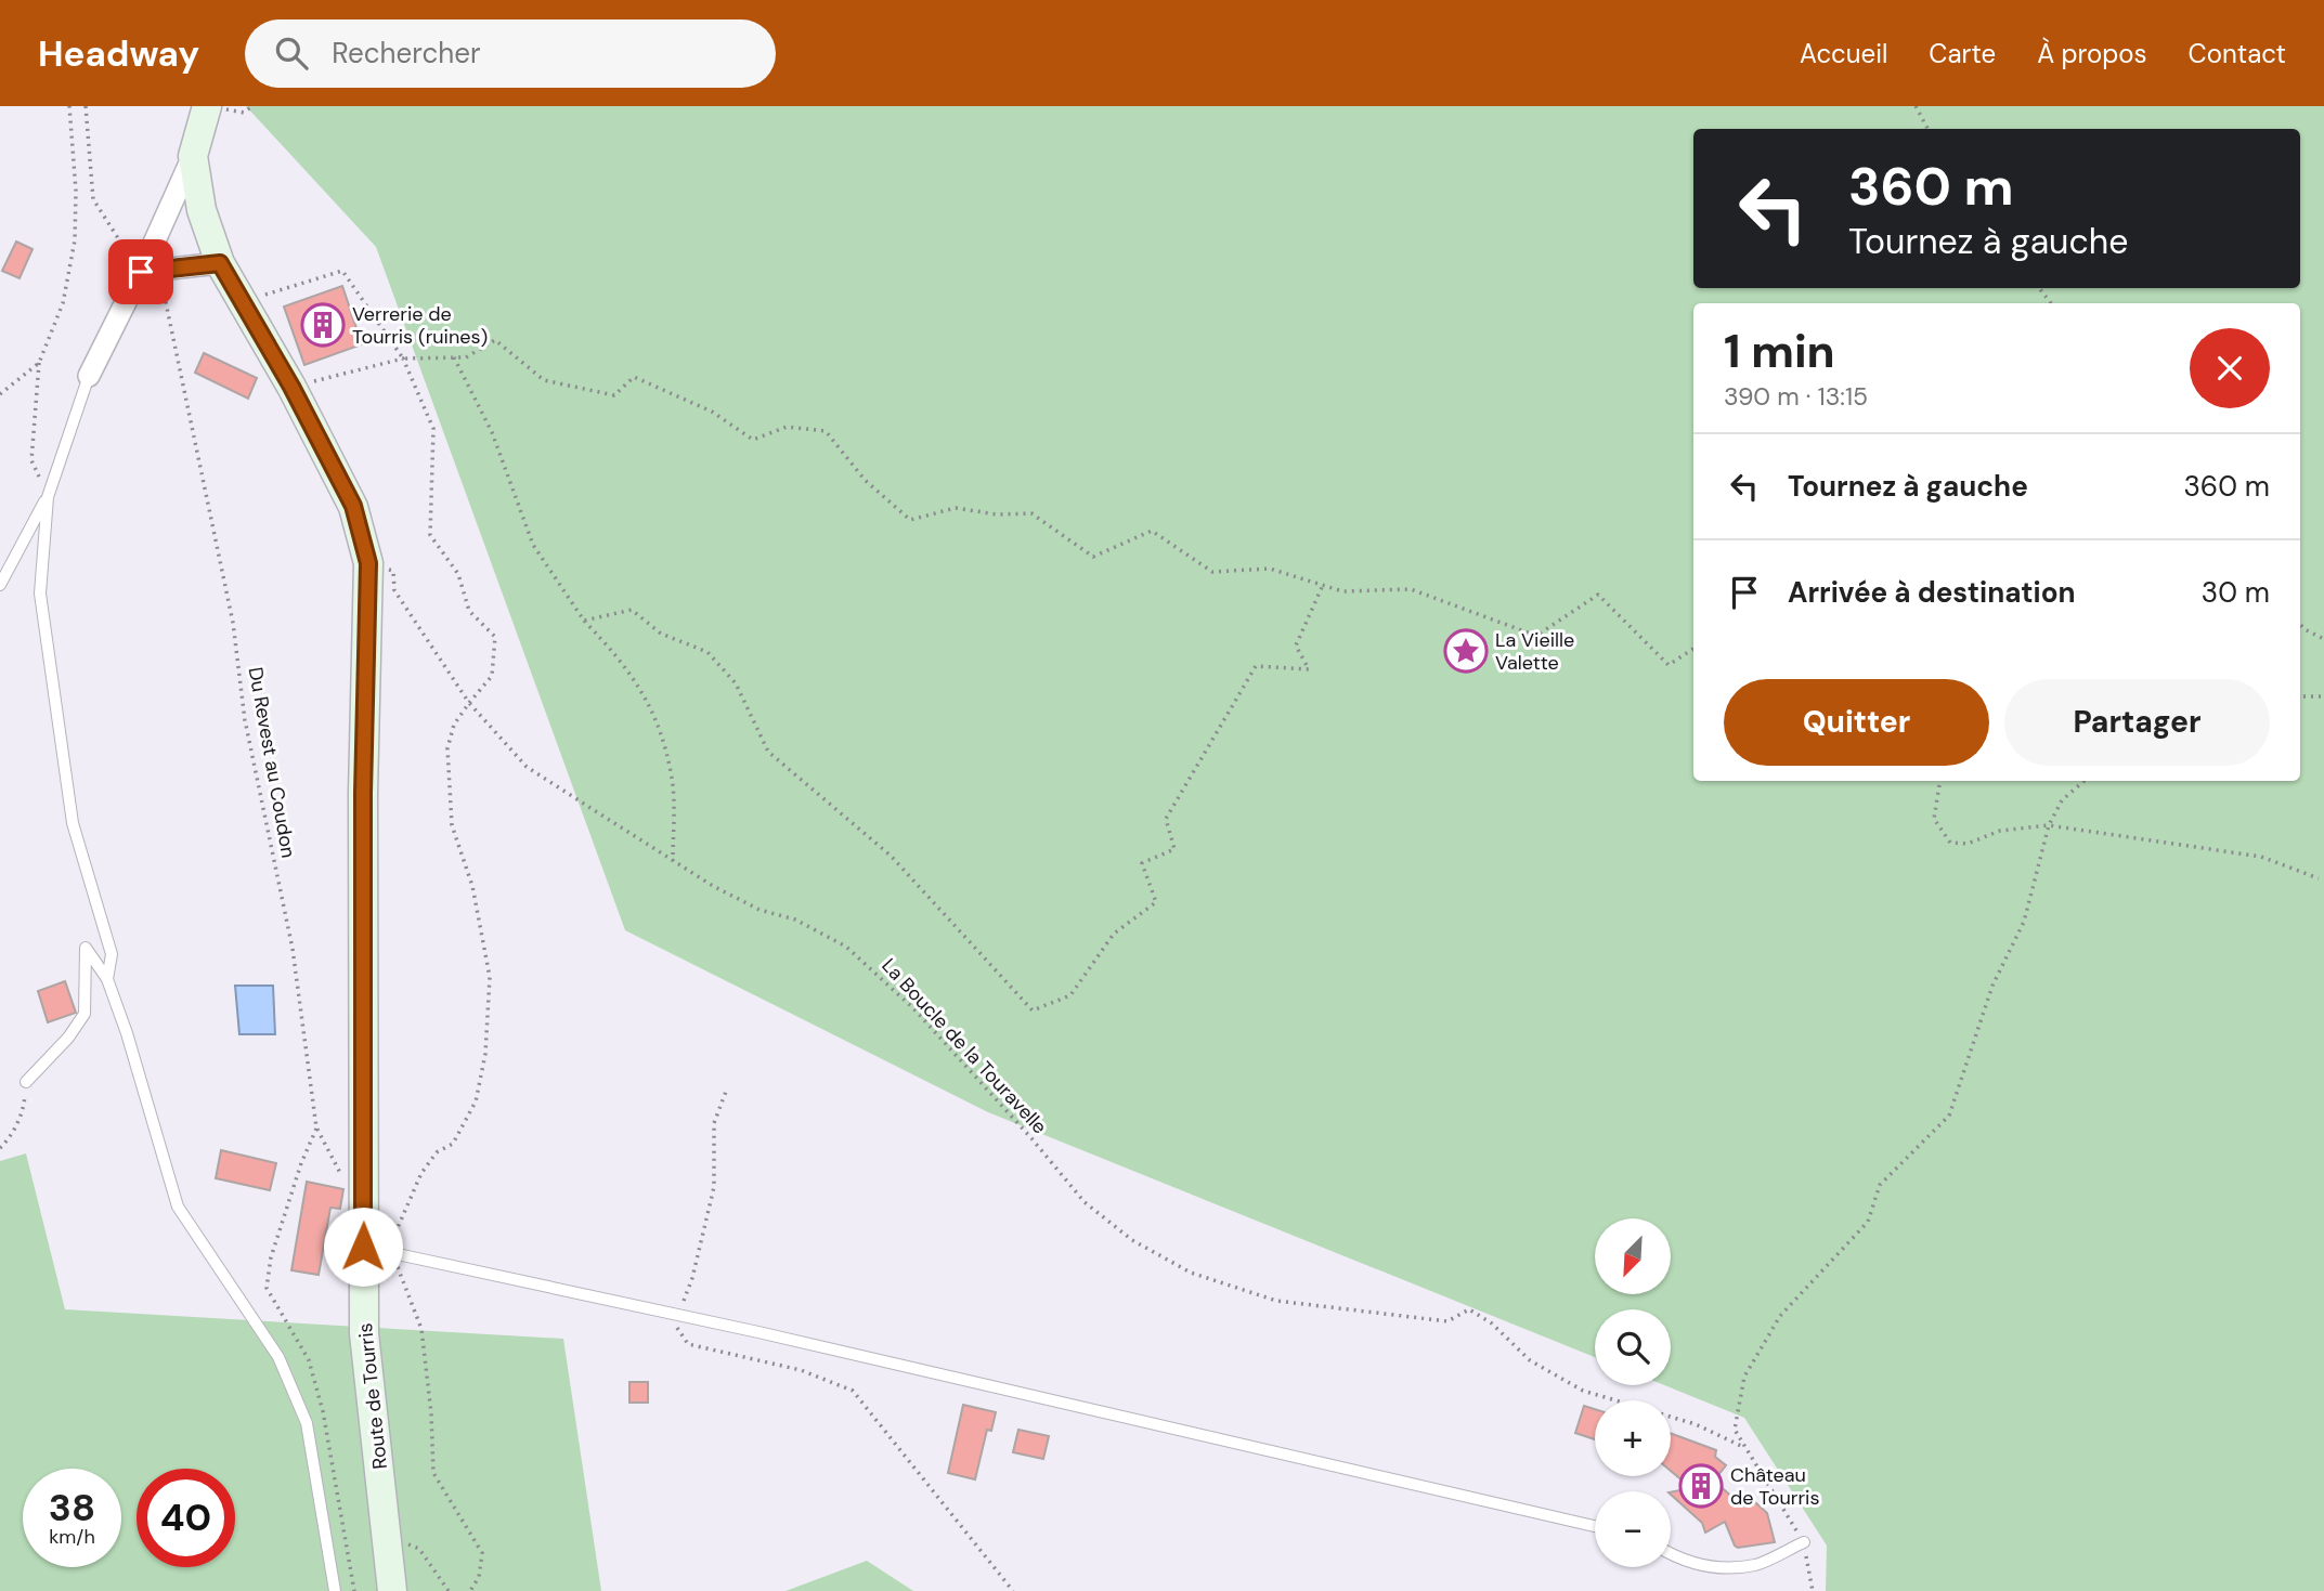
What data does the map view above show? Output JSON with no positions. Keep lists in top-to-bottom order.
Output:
{
  "streets": {
    "street": ["Route de Tourris"],
    "path": ["Du Revest au Coudon", "La Boucle de la Touravelle"]
  },
  "crossings": [
    ["La Boucle de la Touravelle", "Route de Tourris"]
  ],
  "places": {
    "building": ["Verrerie de Tourris (ruines)", "Château de Tourris"],
    "place": ["La Vieille Valette"]
  },
  "north": "bottom left",
  "page": {
    "header": "Headway",
    "search": "Rechercher",
    "nav": [
      "Accueil",
      "Carte",
      "À propos",
      "Contact"
    ],
    "turn": ["360 m", "Tournez à gauche"],
    "heading": ["1 min", "390 m · 13:15"],
    "list": [
      {
        "name": "Tournez à gauche",
        "value": "360 m"
      },
      {
        "name": "Arrivée à destination",
        "value": "30 m"
      }
    ],
    "buttons": ["Quitter", "Partager"],
    "map_buttons": ["+", "−"],
    "speed": "38 km/h",
    "limit": "40"
  }
}
